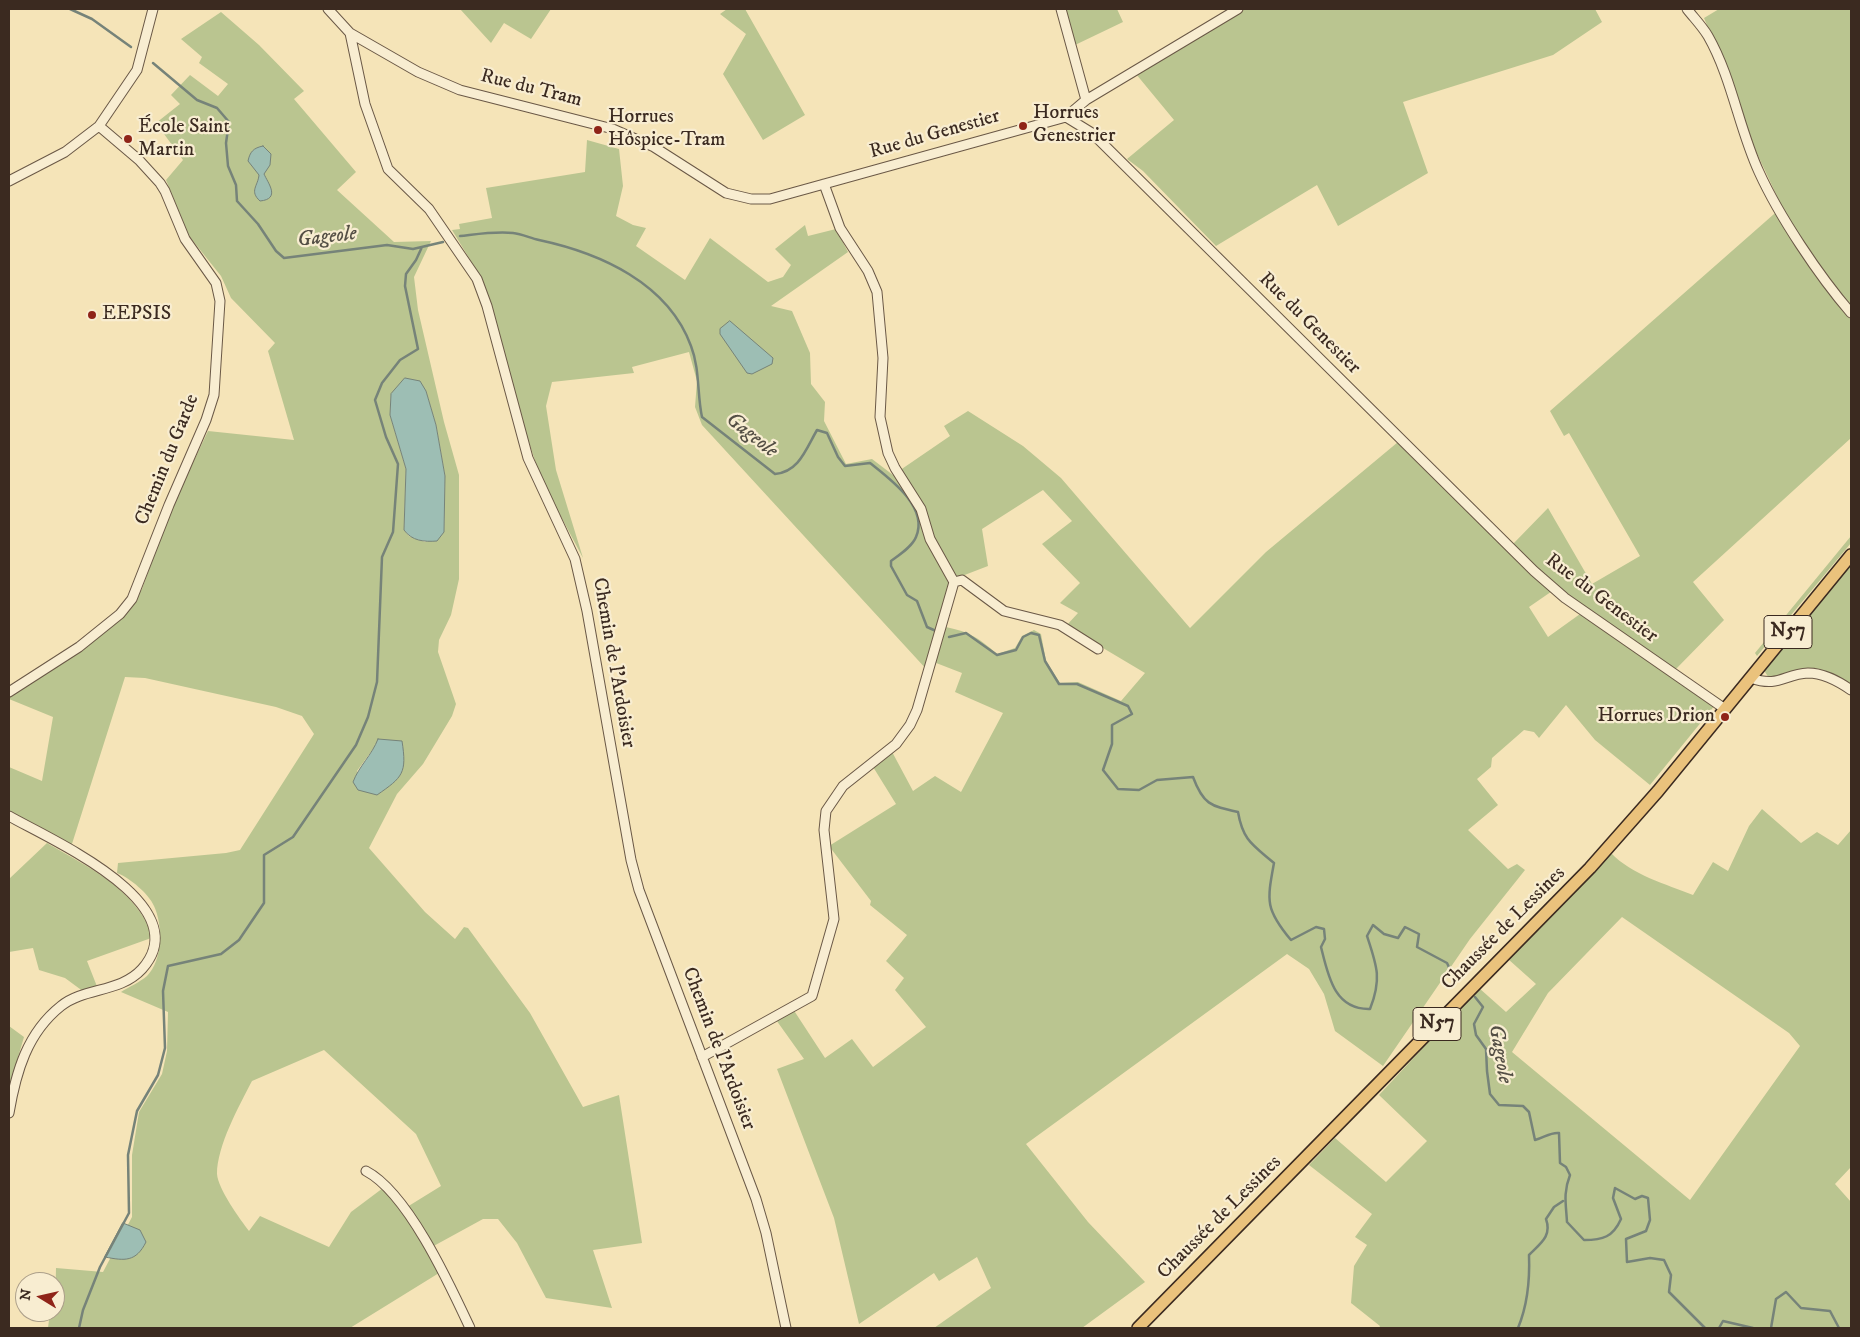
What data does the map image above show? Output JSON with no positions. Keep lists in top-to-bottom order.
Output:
{
  "streets": {
    "main road": ["N57", "Chaussée de Lessines"],
    "street": [
      "Rue du Tram",
      "Rue du Genestier",
      "Chemin du Garde",
      "Chemin de l'Ardoisier"
    ]
  },
  "crossings": [
    ["Rue du Tram", "Rue du Genestier"],
    ["Rue du Tram", "Chemin de l'Ardoisier"],
    ["Rue du Genestier", "Chaussée de Lessines"]
  ],
  "water": ["Gageole"],
  "places": [
    "Horrues Genestrier",
    "Horrues Hôspice-Tram",
    "École Saint Martin",
    "EEPSIS",
    "Horrues Drion"
  ],
  "north": "left"
}
